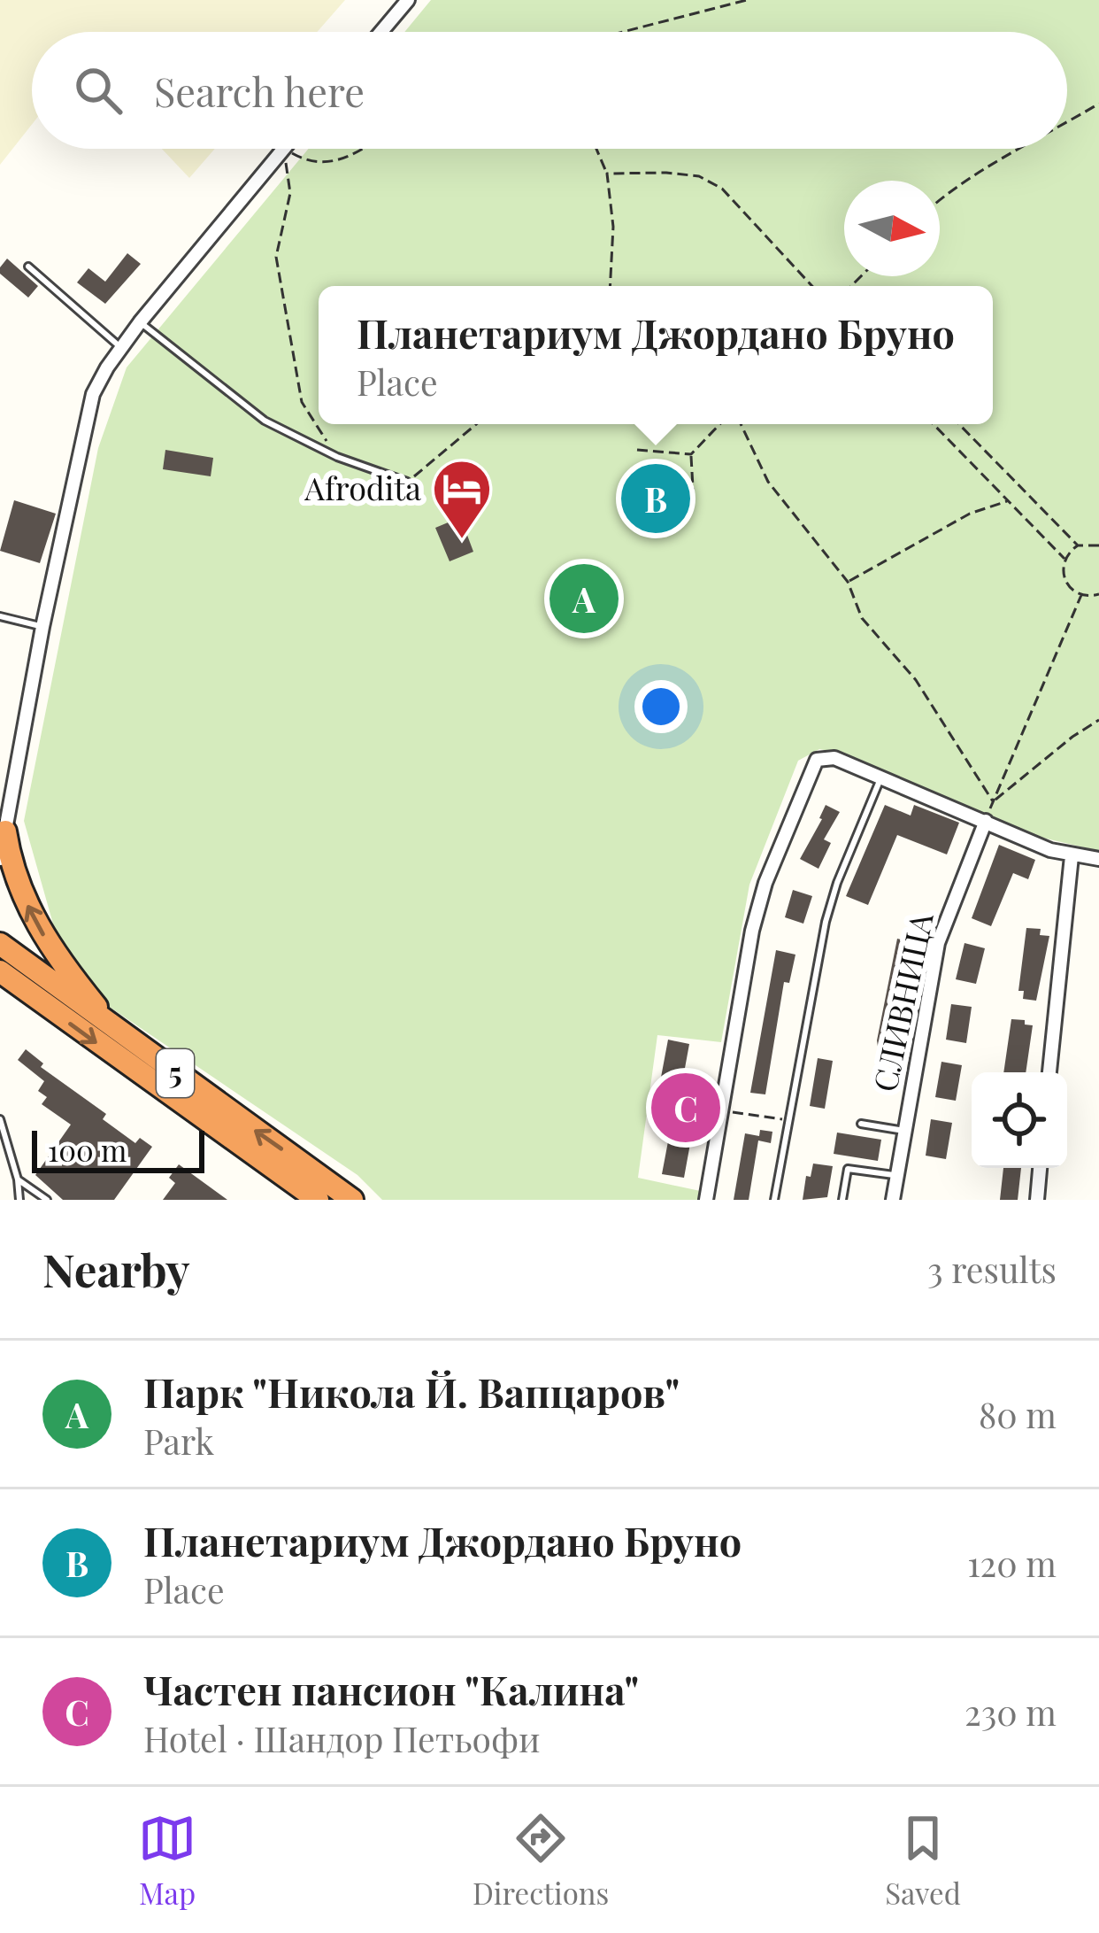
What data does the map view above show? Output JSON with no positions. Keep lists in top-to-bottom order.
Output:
{
  "streets": {
    "highway": ["5"],
    "street": ["СЛИВНИЦА"]
  },
  "places": {
    "hotel": ["Afrodita"]
  },
  "scale_bar": "100 m",
  "north": "right",
  "page": {
    "search": "Search here",
    "popup": ["Планетариум Джордано Бруно", "Place"],
    "pins": ["B", "A", "C"],
    "scale": "100 m",
    "heading": ["Nearby", "3 results"],
    "list": [
      {
        "mark": "A",
        "name": "Парк \"Никола Й. Вапцаров\"",
        "note": "Park",
        "value": "80 m"
      },
      {
        "mark": "B",
        "name": "Планетариум Джордано Бруно",
        "note": "Place",
        "value": "120 m"
      },
      {
        "mark": "C",
        "name": "Частен пансион \"Калина\"",
        "note": "Hotel · Шандор Петьофи",
        "value": "230 m"
      }
    ],
    "nav": ["Map", "Directions", "Saved"]
  }
}
